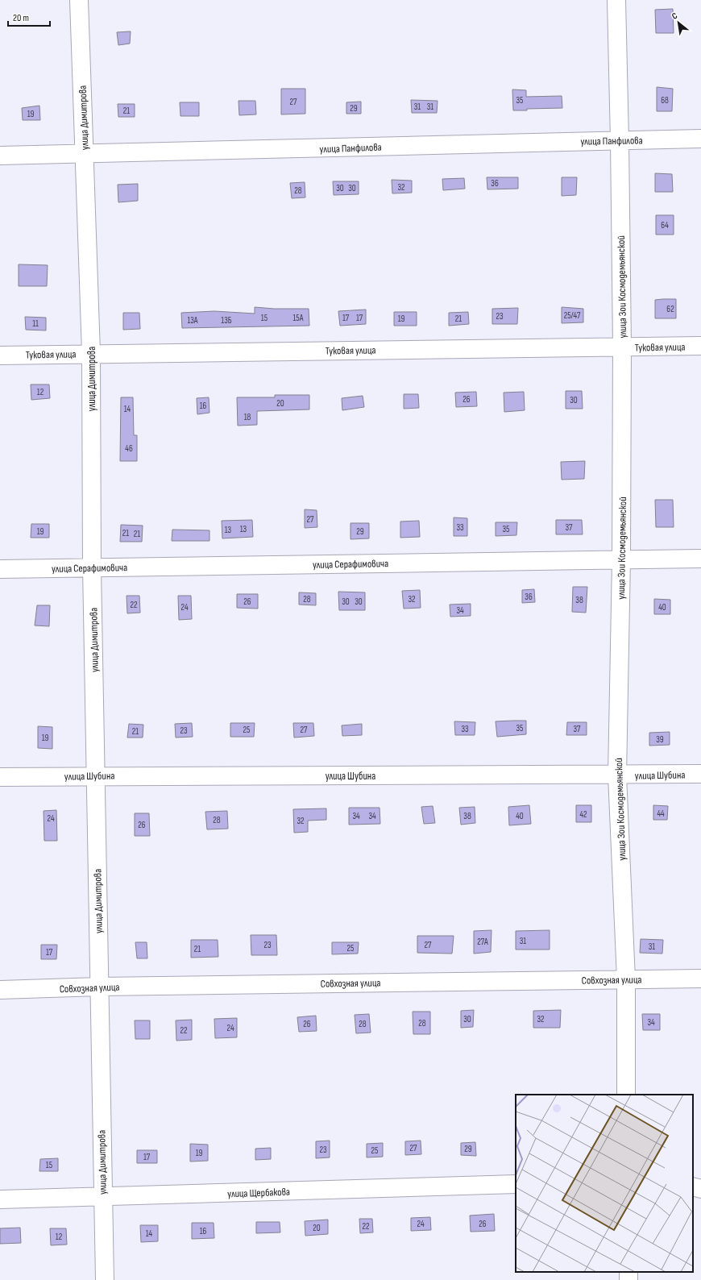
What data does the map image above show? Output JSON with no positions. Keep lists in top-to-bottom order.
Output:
{
  "streets": {
    "street": [
      "улица Димитрова",
      "улица Панфилова",
      "улица Зои Космодемьянской",
      "Туковая улица",
      "улица Серафимовича",
      "улица Шубина",
      "Совхозная улица",
      "улица Щербакова"
    ]
  },
  "crossings": [
    ["улица Димитрова", "улица Панфилова"],
    ["улица Димитрова", "Туковая улица"],
    ["улица Димитрова", "улица Серафимовича"],
    ["улица Димитрова", "улица Шубина"],
    ["улица Димитрова", "Совхозная улица"],
    ["улица Димитрова", "улица Щербакова"],
    ["улица Панфилова", "улица Зои Космодемьянской"],
    ["улица Зои Космодемьянской", "Туковая улица"],
    ["улица Зои Космодемьянской", "улица Серафимовича"],
    ["улица Зои Космодемьянской", "улица Шубина"],
    ["улица Зои Космодемьянской", "Совхозная улица"]
  ],
  "house_numbers": [
    "35",
    "68",
    "27",
    "31",
    "31",
    "29",
    "21",
    "19",
    "36",
    "32",
    "30",
    "30",
    "28",
    "64",
    "62",
    "25/47",
    "23",
    "15",
    "15А",
    "17",
    "17",
    "19",
    "21",
    "13А",
    "13Б",
    "11",
    "12",
    "26",
    "30",
    "20",
    "16",
    "14",
    "18",
    "46",
    "27",
    "33",
    "37",
    "13",
    "35",
    "13",
    "19",
    "29",
    "21",
    "21",
    "36",
    "28",
    "32",
    "38",
    "26",
    "30",
    "30",
    "22",
    "24",
    "40",
    "34",
    "35",
    "33",
    "37",
    "25",
    "27",
    "23",
    "21",
    "19",
    "39",
    "44",
    "42",
    "34",
    "34",
    "38",
    "40",
    "24",
    "28",
    "32",
    "26",
    "31",
    "27А",
    "23",
    "27",
    "31",
    "25",
    "21",
    "17",
    "30",
    "32",
    "34",
    "28",
    "26",
    "28",
    "24",
    "22",
    "27",
    "29",
    "23",
    "25",
    "19",
    "17",
    "15",
    "24",
    "26",
    "22",
    "20",
    "16",
    "14",
    "12"
  ],
  "scale_bar": "20 m",
  "north": "top left"
}
